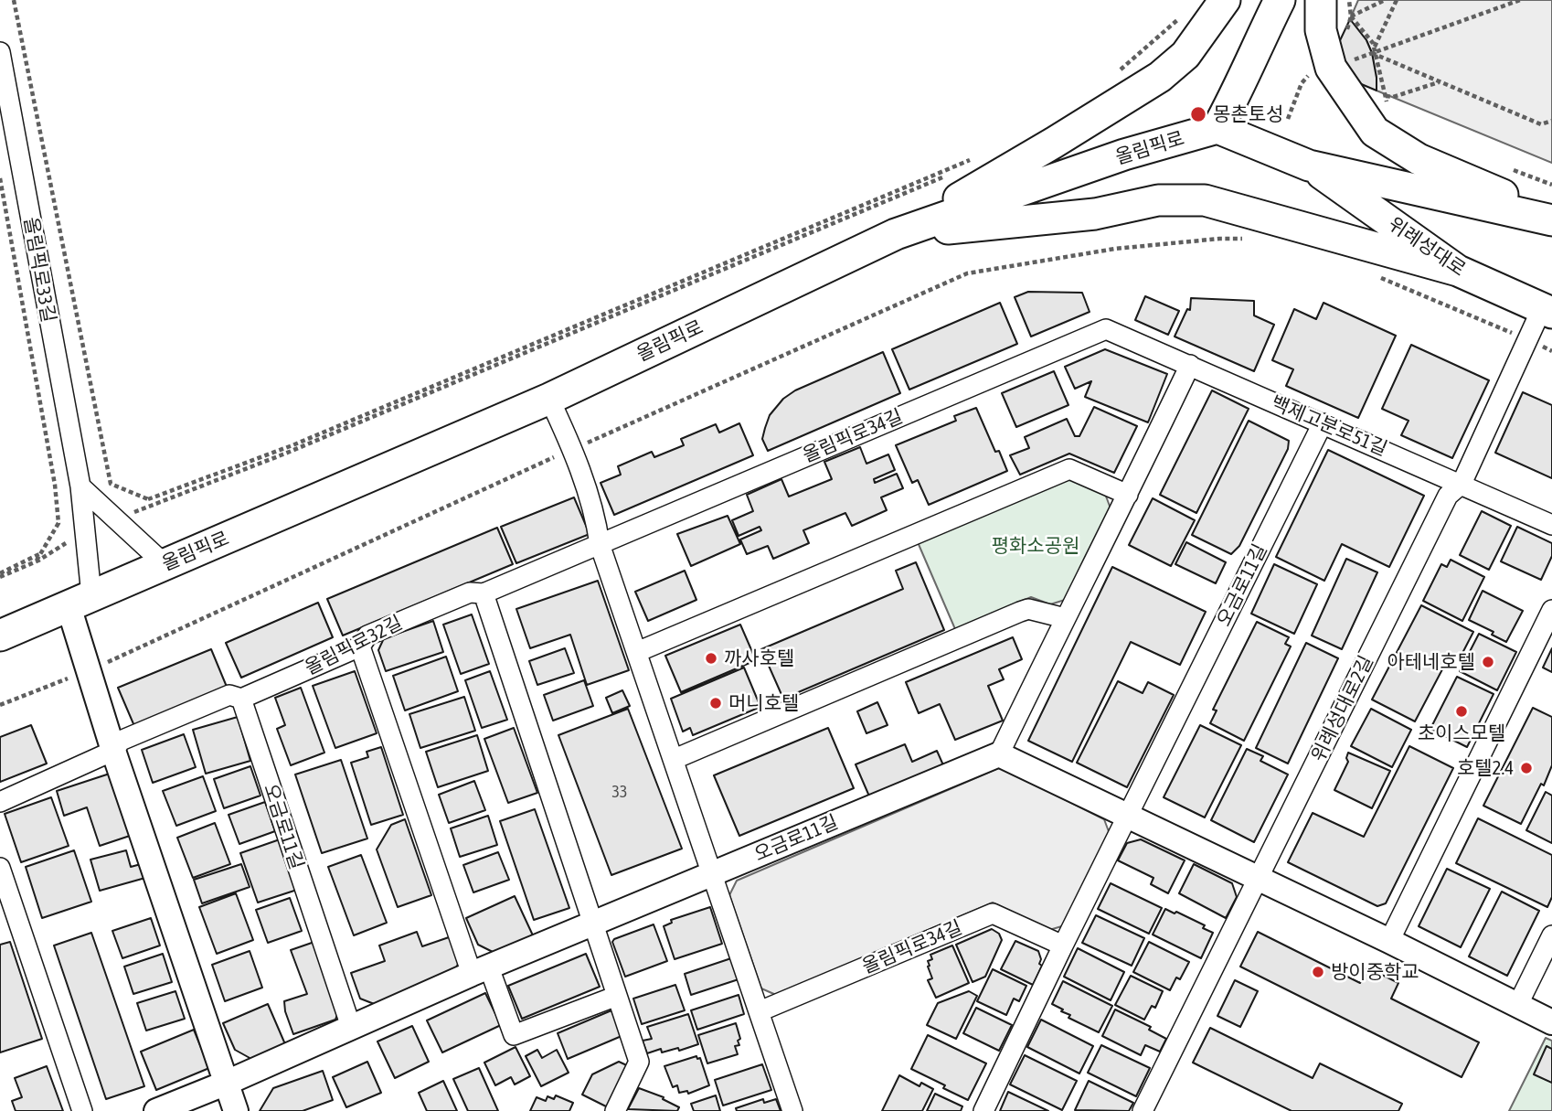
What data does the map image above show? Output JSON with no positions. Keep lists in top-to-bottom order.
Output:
{
  "streets": {
    "main road": ["올림픽로", "위례성대로"],
    "street": [
      "올림픽로33길",
      "백제고분로51길",
      "올림픽로34길",
      "오금로11길",
      "올림픽로32길",
      "위례성대로2길"
    ]
  },
  "crossings": [
    ["올림픽로", "위례성대로"],
    ["올림픽로", "올림픽로33길"],
    ["위례성대로", "위례성대로2길"],
    ["백제고분로51길", "올림픽로34길"],
    ["백제고분로51길", "오금로11길"],
    ["백제고분로51길", "위례성대로2길"],
    ["올림픽로34길", "올림픽로32길"],
    ["오금로11길", "올림픽로32길"]
  ],
  "parks": ["평화소공원"],
  "places": [
    "몽촌토성",
    "까사호텔",
    "아테네호텔",
    "머니호텔",
    "초이스모텔",
    "호텔2.4",
    "방이중학교"
  ],
  "house_numbers": ["33"]
}
